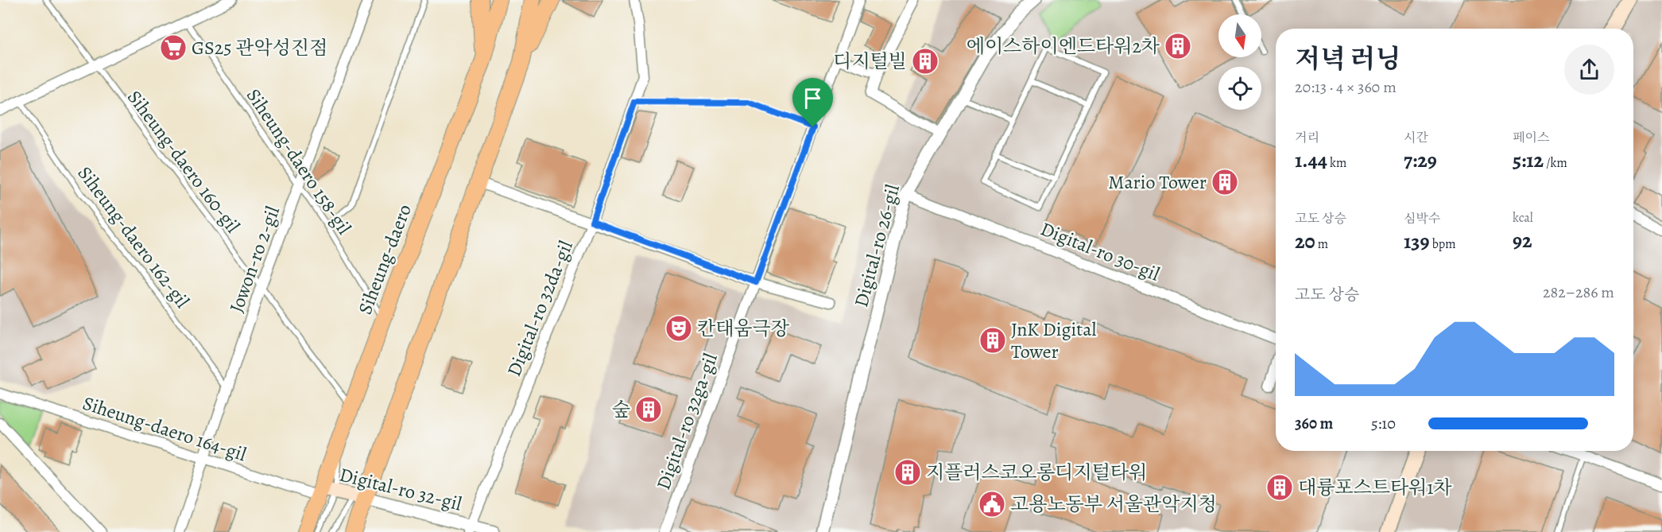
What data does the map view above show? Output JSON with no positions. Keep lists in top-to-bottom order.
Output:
{
  "streets": {
    "main road": ["Siheung-daero", "Digital-ro 32-gil"],
    "street": [
      "Digital-ro 26-gil",
      "Digital-ro 30-gil",
      "Jowon-ro 2-gil",
      "Digital-ro 32da-gil",
      "Digital-ro 32ga-gil",
      "Siheung-daero 164-gil"
    ],
    "lane": ["Siheung-daero 160-gil", "Siheung-daero 158-gil", "Siheung-daero 162-gil"]
  },
  "crossings": [
    ["Siheung-daero 160-gil", "Jowon-ro 2-gil"],
    ["Siheung-daero 160-gil", "Siheung-daero"],
    ["Siheung-daero 158-gil", "Jowon-ro 2-gil"],
    ["Siheung-daero 158-gil", "Siheung-daero"],
    ["Siheung-daero 162-gil", "Jowon-ro 2-gil"],
    ["Digital-ro 26-gil", "Digital-ro 30-gil"],
    ["Jowon-ro 2-gil", "Siheung-daero 164-gil"],
    ["Siheung-daero", "Siheung-daero 164-gil"],
    ["Siheung-daero", "Digital-ro 32-gil"],
    ["Digital-ro 32da-gil", "Digital-ro 32-gil"],
    ["Siheung-daero 164-gil", "Digital-ro 32-gil"]
  ],
  "places": {
    "building": [
      "에이스하이엔드타워2차",
      "디지털빌",
      "Mario Tower",
      "JnK Digital Tower",
      "숲",
      "지플러스코오롱디지털타워",
      "대륭포스트타워1차"
    ],
    "supermarket": ["GS25 관악성진점"],
    "theatre": ["칸태움극장"],
    "public building": ["고용노동부 서울관악지청"]
  },
  "north": "bottom",
  "page": {
    "heading": ["저녁 러닝", "20:13 · 4 × 360 m"],
    "stats": [
      ["거리", "1.44 km"],
      ["시간", "7:29"],
      ["페이스", "5:12 /km"],
      ["고도 상승", "20 m"],
      ["심박수", "139 bpm"],
      ["kcal", "92"]
    ],
    "chart": ["고도 상승", "282–286 m"],
    "list": [
      {
        "name": "360 m",
        "note": "5:10"
      }
    ]
  }
}
